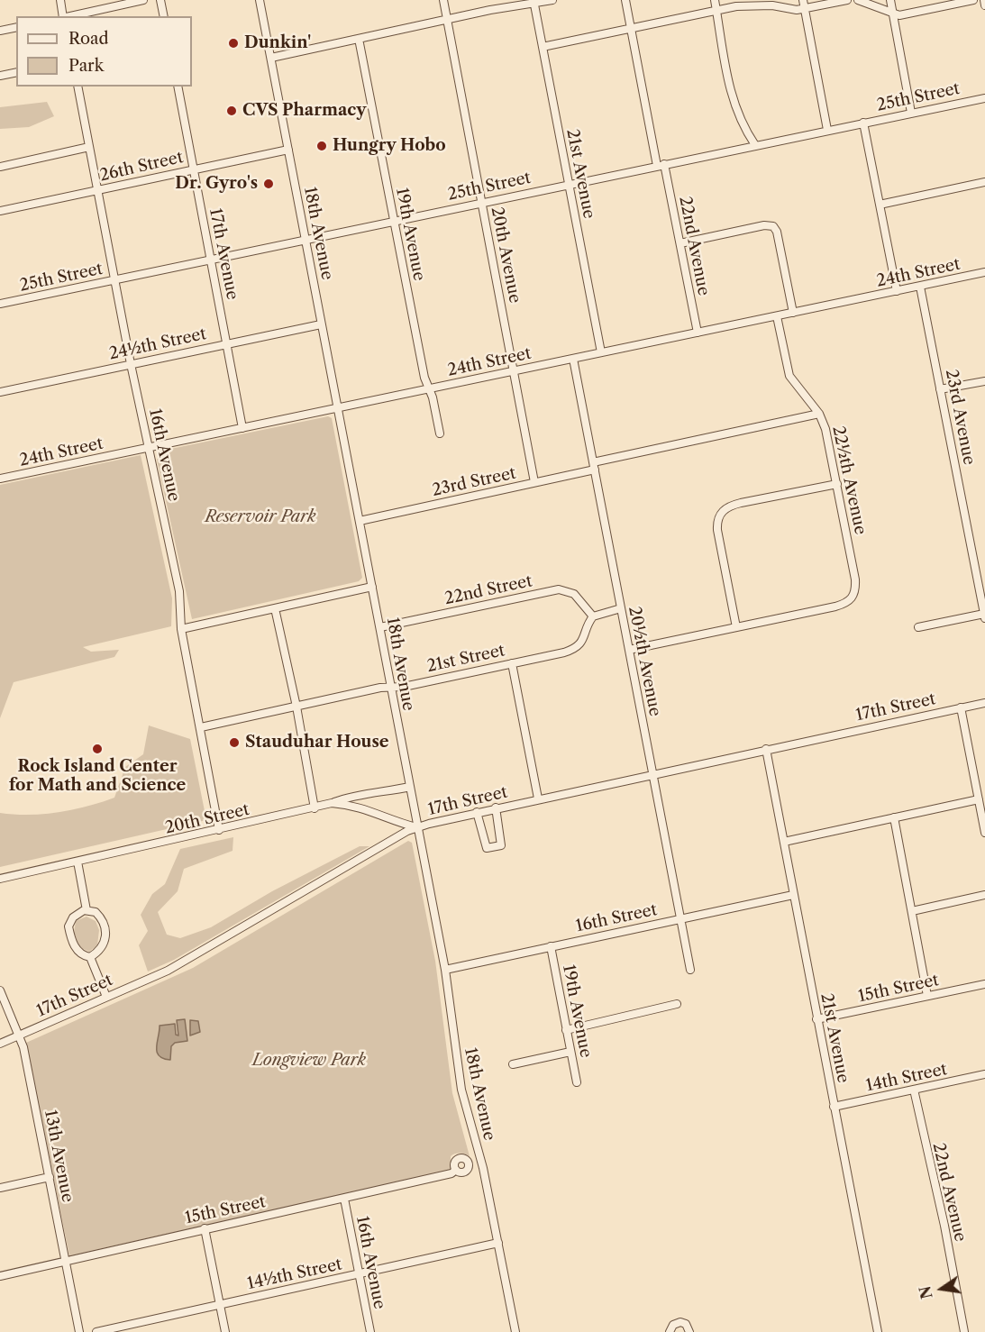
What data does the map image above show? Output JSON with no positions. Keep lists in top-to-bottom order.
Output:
{
  "streets": {
    "street": [
      "25th Street",
      "26th Street",
      "21st Avenue",
      "18th Avenue",
      "19th Avenue",
      "22nd Avenue",
      "17th Avenue",
      "20th Avenue",
      "24th Street",
      "24½th Street",
      "23rd Avenue",
      "16th Avenue",
      "22½th Avenue",
      "23rd Street",
      "22nd Street",
      "21st Street",
      "20½th Avenue",
      "17th Street",
      "20th Street",
      "16th Street",
      "15th Street",
      "14th Street",
      "13th Avenue",
      "14½th Street"
    ]
  },
  "crossings": [
    ["25th Street", "21st Avenue"],
    ["25th Street", "18th Avenue"],
    ["25th Street", "19th Avenue"],
    ["25th Street", "22nd Avenue"],
    ["25th Street", "17th Avenue"],
    ["25th Street", "20th Avenue"],
    ["25th Street", "16th Avenue"],
    ["26th Street", "18th Avenue"],
    ["26th Street", "17th Avenue"],
    ["26th Street", "16th Avenue"],
    ["21st Avenue", "24th Street"],
    ["21st Avenue", "17th Street"],
    ["21st Avenue", "16th Street"],
    ["21st Avenue", "15th Street"],
    ["21st Avenue", "14th Street"],
    ["18th Avenue", "24th Street"],
    ["18th Avenue", "24½th Street"],
    ["18th Avenue", "23rd Street"],
    ["18th Avenue", "22nd Street"],
    ["18th Avenue", "21st Street"],
    ["18th Avenue", "17th Street"],
    ["18th Avenue", "20th Street"],
    ["18th Avenue", "16th Street"],
    ["18th Avenue", "14½th Street"],
    ["19th Avenue", "24th Street"],
    ["19th Avenue", "16th Street"],
    ["22nd Avenue", "24th Street"],
    ["22nd Avenue", "14th Street"],
    ["17th Avenue", "24th Street"],
    ["17th Avenue", "24½th Street"],
    ["20th Avenue", "24th Street"],
    ["20th Avenue", "23rd Street"],
    ["24th Street", "23rd Avenue"],
    ["24th Street", "16th Avenue"],
    ["24th Street", "22½th Avenue"],
    ["24th Street", "20½th Avenue"],
    ["24½th Street", "16th Avenue"],
    ["16th Avenue", "21st Street"],
    ["16th Avenue", "20th Street"],
    ["16th Avenue", "15th Street"],
    ["16th Avenue", "14½th Street"],
    ["22½th Avenue", "23rd Street"],
    ["23rd Street", "20½th Avenue"],
    ["22nd Street", "21st Street"],
    ["20½th Avenue", "17th Street"],
    ["20½th Avenue", "16th Street"],
    ["17th Street", "20th Street"],
    ["17th Street", "13th Avenue"],
    ["15th Street", "13th Avenue"]
  ],
  "parks": ["Reservoir Park", "Longview Park"],
  "places": [
    "Dunkin'",
    "CVS Pharmacy",
    "Hungry Hobo",
    "Dr. Gyro's",
    "Stauduhar House",
    "Rock Island Center for Math and Science"
  ],
  "legend": ["Road", "Park"],
  "north": "left"
}
